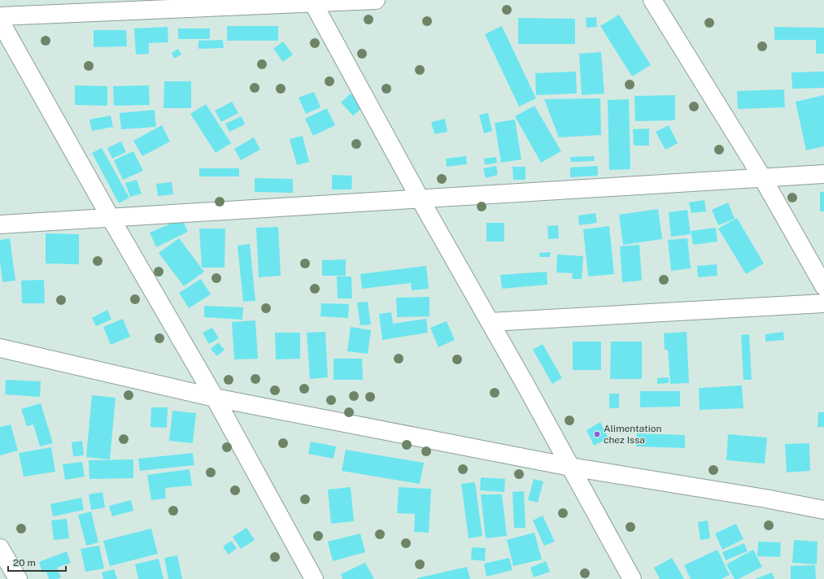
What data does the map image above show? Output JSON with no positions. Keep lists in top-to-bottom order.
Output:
{
  "places": ["Alimentation chez Issa"],
  "scale_bar": "20 m"
}
